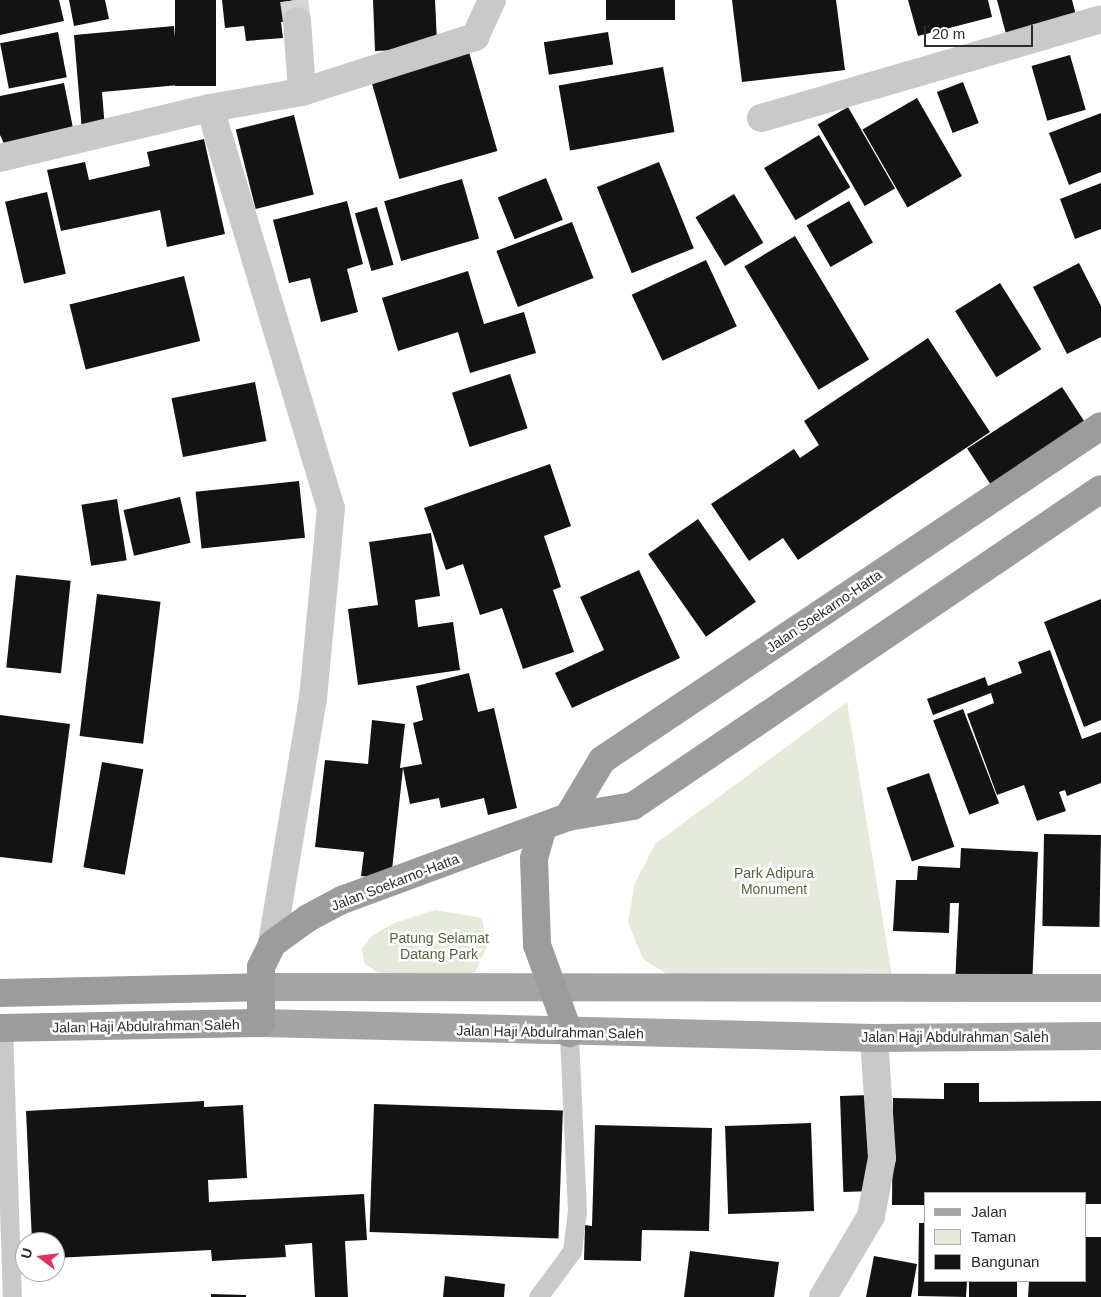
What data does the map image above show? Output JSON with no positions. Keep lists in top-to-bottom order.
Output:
{
  "streets": {
    "highway": ["Jalan Soekarno-Hatta", "Jalan Haji Abdulrahman Saleh"]
  },
  "parks": ["Park Adipura Monument", "Patung Selamat Datang Park"],
  "legend": ["Jalan", "Taman", "Bangunan"],
  "scale_bar": "20 m",
  "north": "left"
}
